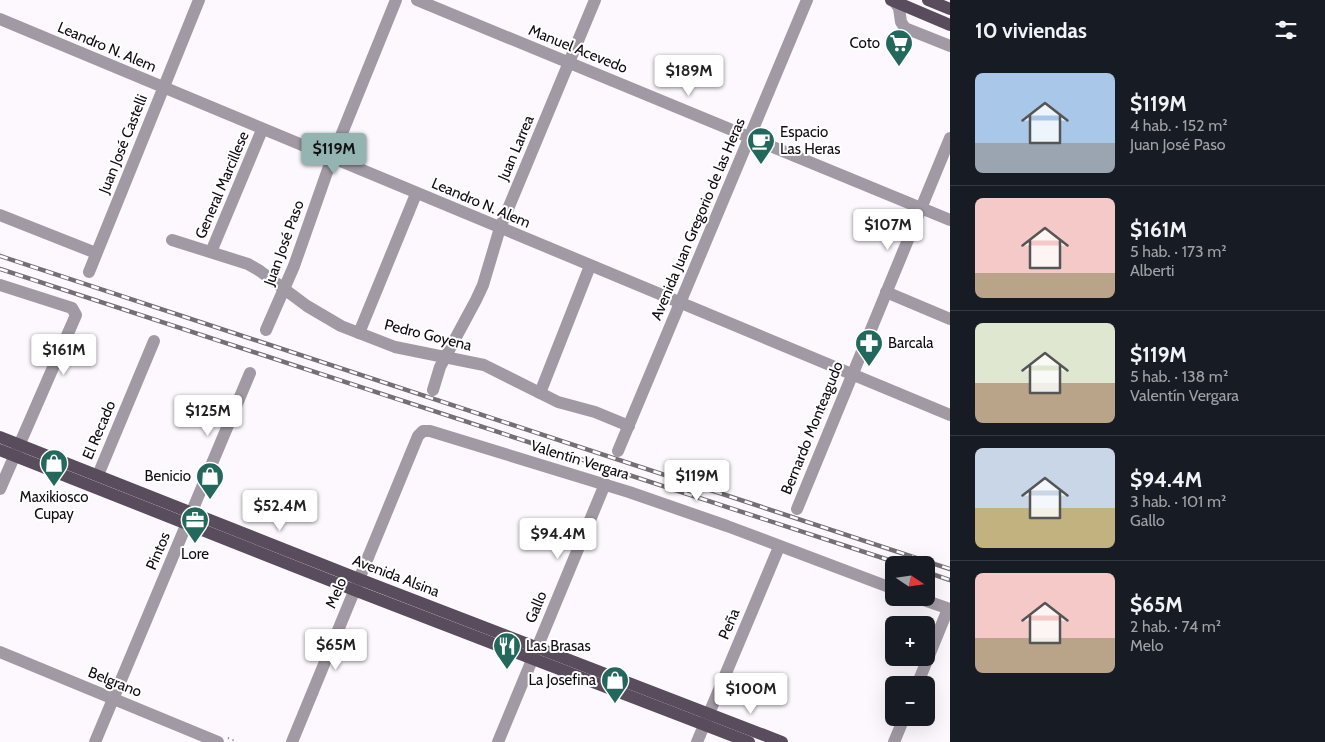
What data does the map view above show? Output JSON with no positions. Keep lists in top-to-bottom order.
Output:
{
  "streets": {
    "main road": ["Avenida Alsina"],
    "street": [
      "Leandro N. Alem",
      "Manuel Acevedo",
      "Juan José Castelli",
      "Juan Larrea",
      "General Marcillese",
      "Avenida Juan Gregorio de las Heras",
      "Juan José Paso",
      "Pedro Goyena",
      "Bernardo Monteagudo",
      "El Recado",
      "Valentín Vergara",
      "Pintos",
      "Melo",
      "Gallo",
      "Peña",
      "Belgrano"
    ]
  },
  "crossings": [
    ["Leandro N. Alem", "Juan José Castelli"],
    ["Leandro N. Alem", "Juan Larrea"],
    ["Leandro N. Alem", "General Marcillese"],
    ["Leandro N. Alem", "Avenida Juan Gregorio de las Heras"],
    ["Leandro N. Alem", "Juan José Paso"],
    ["Leandro N. Alem", "Bernardo Monteagudo"],
    ["Manuel Acevedo", "Juan Larrea"],
    ["Manuel Acevedo", "Avenida Juan Gregorio de las Heras"],
    ["Manuel Acevedo", "Bernardo Monteagudo"],
    ["Juan Larrea", "Pedro Goyena"],
    ["General Marcillese", "Pedro Goyena"],
    ["Avenida Juan Gregorio de las Heras", "Pedro Goyena"],
    ["Juan José Paso", "Pedro Goyena"],
    ["El Recado", "Avenida Alsina"],
    ["Valentín Vergara", "Melo"],
    ["Valentín Vergara", "Gallo"],
    ["Valentín Vergara", "Peña"],
    ["Pintos", "Avenida Alsina"],
    ["Pintos", "Belgrano"],
    ["Avenida Alsina", "Melo"],
    ["Avenida Alsina", "Gallo"],
    ["Avenida Alsina", "Peña"]
  ],
  "places": {
    "supermarket": ["Coto"],
    "cafe": ["Espacio Las Heras"],
    "pharmacy": ["Barcala"],
    "shop": ["Maxikiosco Cupay", "Benicio", "La Josefina"],
    "office": ["Lore"],
    "restaurant": ["Las Brasas"]
  },
  "north": "right",
  "page": {
    "heading": "10 viviendas",
    "price": [
      "$189M",
      "$119M",
      "$107M",
      "$161M",
      "$125M",
      "$119M",
      "$52.4M",
      "$94.4M",
      "$65M",
      "$100M"
    ],
    "list": [
      {
        "name": "$119M",
        "note": "4 hab. · 152 m² · Juan José Paso"
      },
      {
        "name": "$161M",
        "note": "5 hab. · 173 m² · Alberti"
      },
      {
        "name": "$119M",
        "note": "5 hab. · 138 m² · Valentín Vergara"
      },
      {
        "name": "$94.4M",
        "note": "3 hab. · 101 m² · Gallo"
      },
      {
        "name": "$65M",
        "note": "2 hab. · 74 m² · Melo"
      }
    ],
    "map_buttons": ["+", "−"]
  }
}
